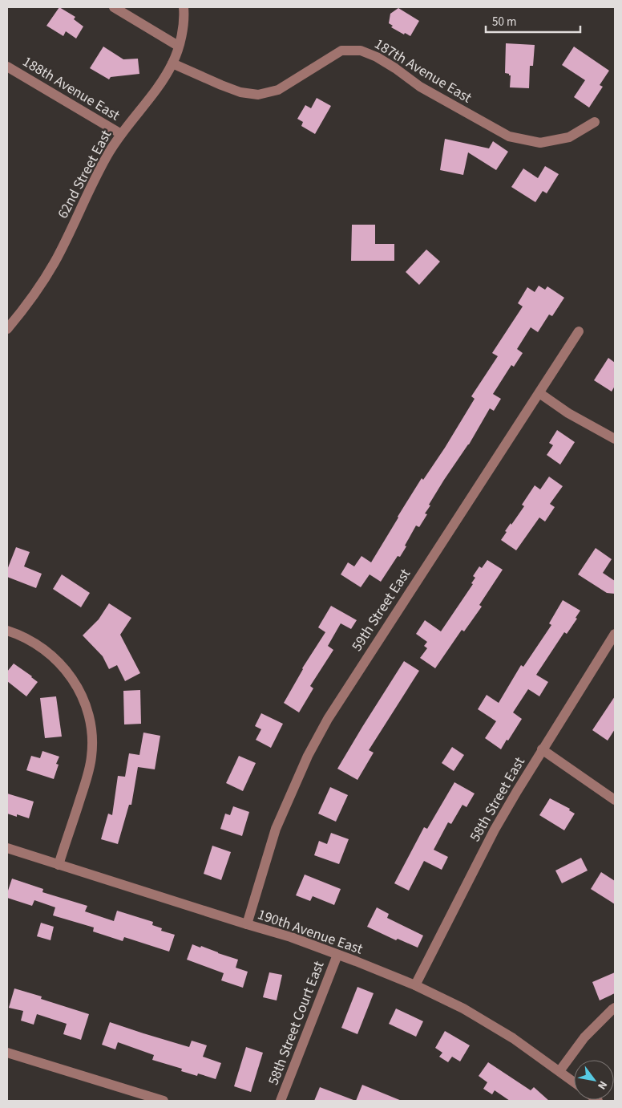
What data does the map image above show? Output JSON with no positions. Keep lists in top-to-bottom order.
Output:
{
  "streets": {
    "street": [
      "187th Avenue East",
      "188th Avenue East",
      "62nd Street East",
      "59th Street East",
      "58th Street East",
      "190th Avenue East",
      "58th Street Court East"
    ]
  },
  "crossings": [
    ["187th Avenue East", "62nd Street East"],
    ["188th Avenue East", "62nd Street East"],
    ["59th Street East", "190th Avenue East"],
    ["58th Street East", "190th Avenue East"],
    ["190th Avenue East", "58th Street Court East"]
  ],
  "scale_bar": "50 m",
  "north": "bottom right"
}
